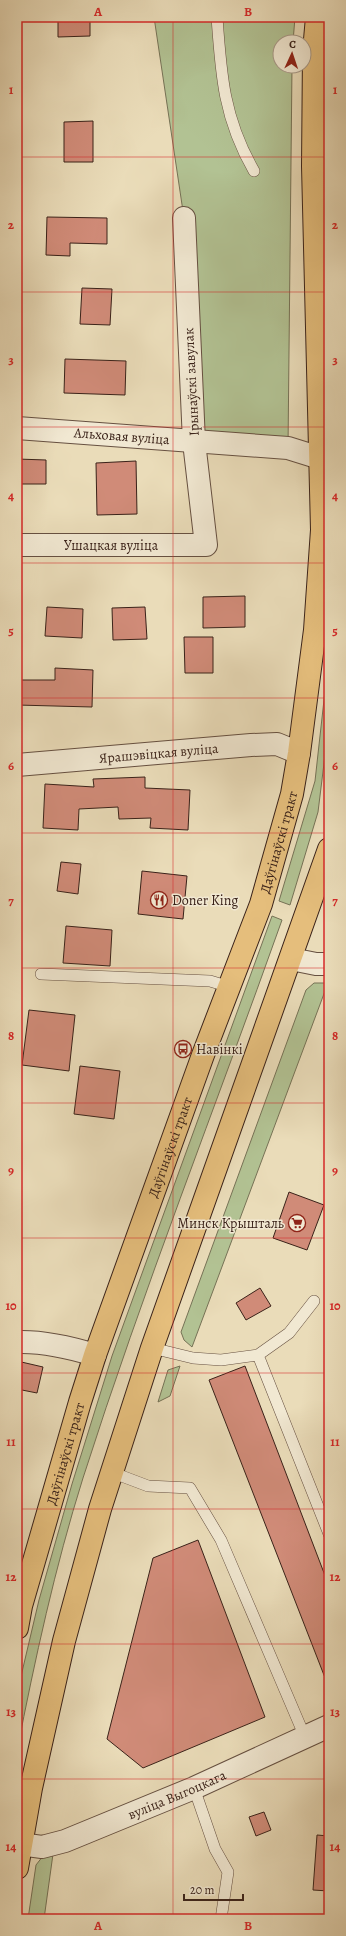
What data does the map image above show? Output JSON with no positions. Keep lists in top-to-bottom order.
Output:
{
  "streets": {
    "main road": ["Даўгінаўскі тракт"],
    "street": [
      "Ірынаўскі завулак",
      "Альховая вуліца",
      "Ушацкая вуліца",
      "Ярашэвіцкая вуліца",
      "вуліца Выгоцкага"
    ]
  },
  "crossings": [
    ["Ірынаўскі завулак", "Альховая вуліца"],
    ["Ірынаўскі завулак", "Ушацкая вуліца"],
    ["Альховая вуліца", "Даўгінаўскі тракт"],
    ["Ярашэвіцкая вуліца", "Даўгінаўскі тракт"]
  ],
  "places": {
    "restaurant": ["Doner King"],
    "bus stop": ["Навінкі"],
    "supermarket": ["Минск Крышталь"]
  },
  "scale_bar": "20 m",
  "north": "top",
  "grid": {
    "columns": ["A", "B"],
    "rows": [
      "1",
      "2",
      "3",
      "4",
      "5",
      "6",
      "7",
      "8",
      "9",
      "10",
      "11",
      "12",
      "13",
      "14"
    ]
  }
}
